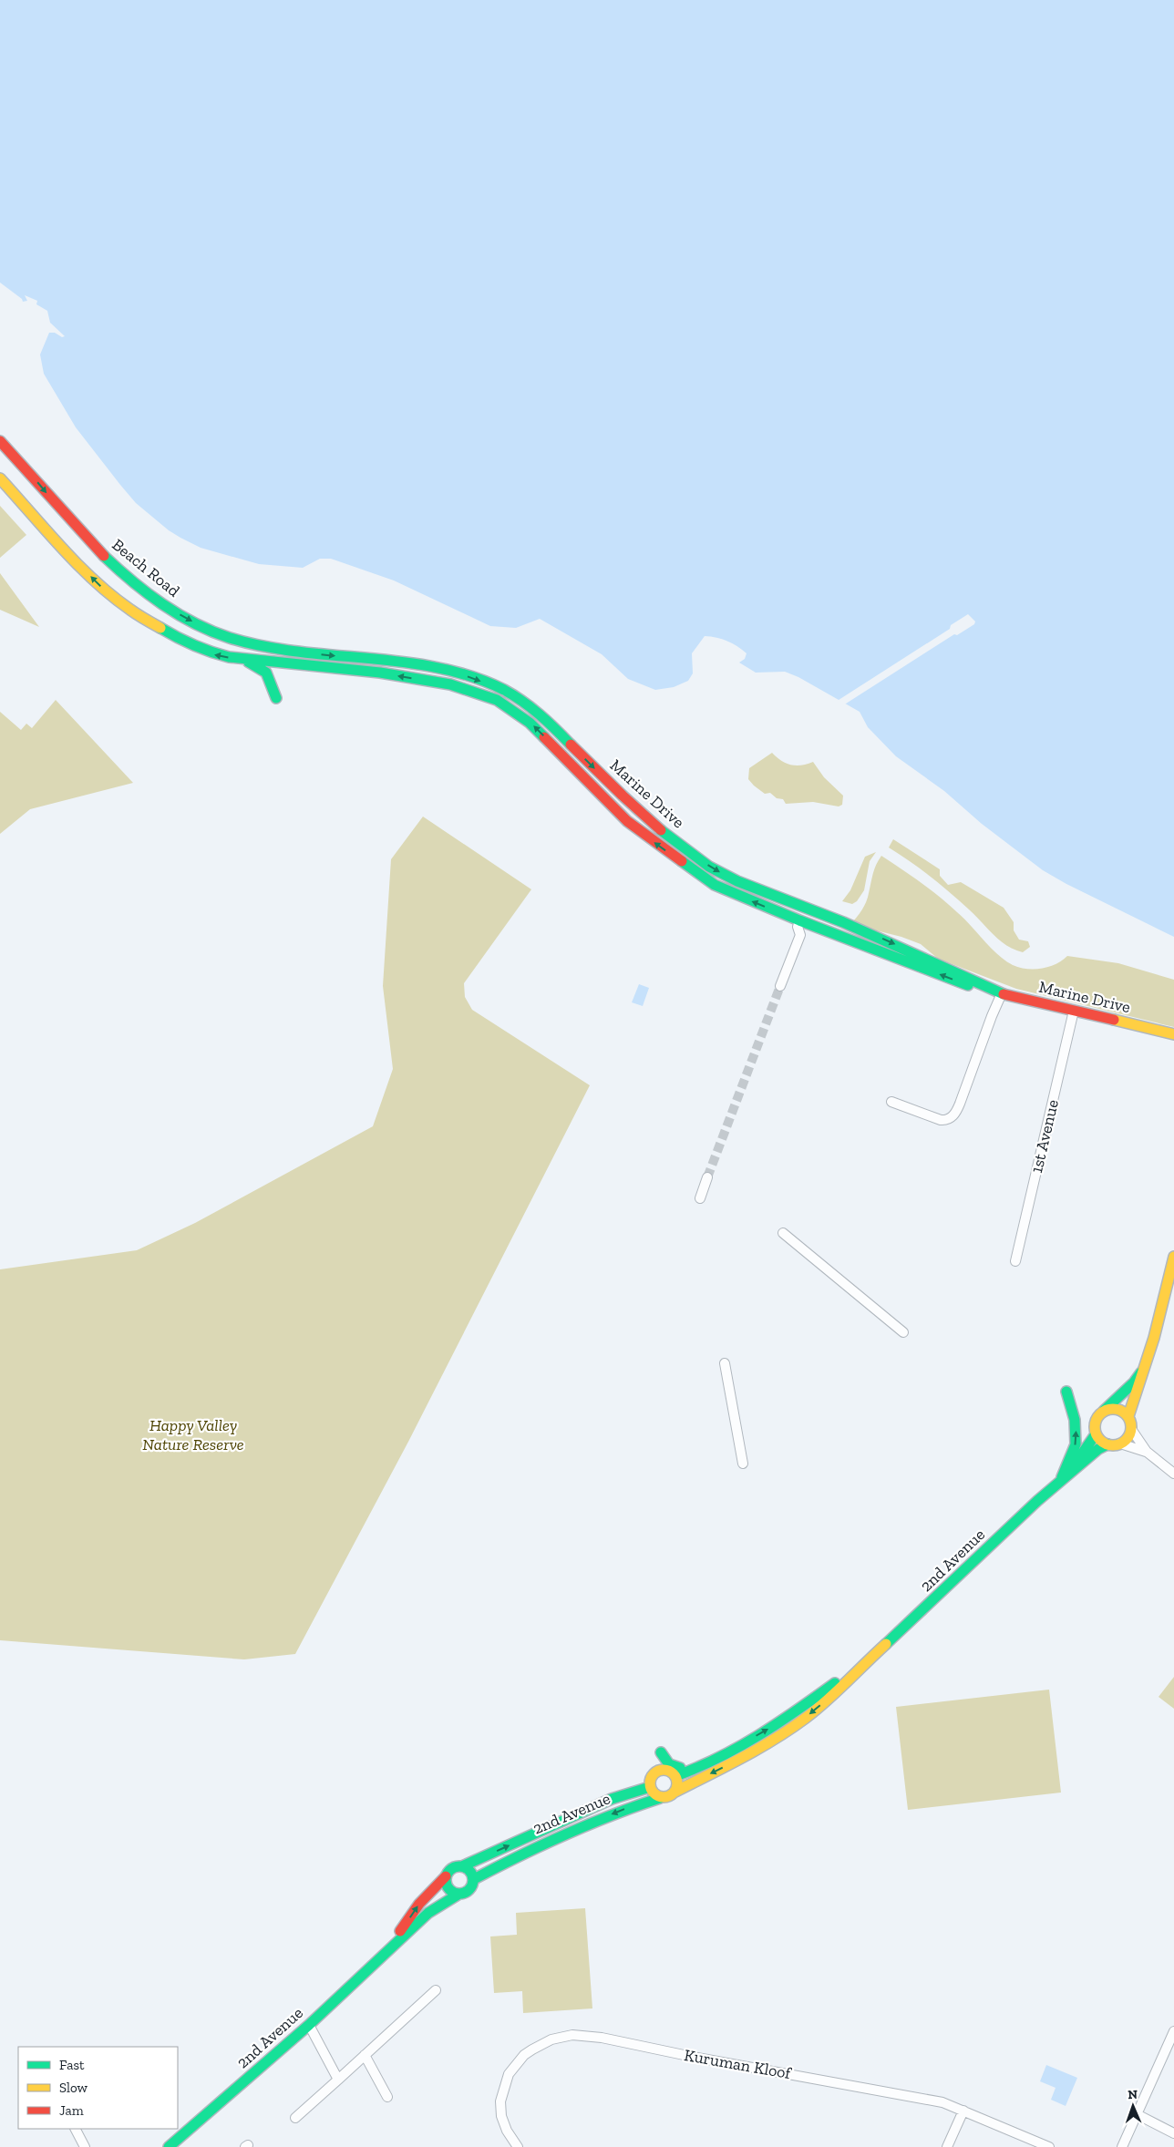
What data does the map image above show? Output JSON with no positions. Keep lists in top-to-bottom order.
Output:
{
  "streets": {
    "main road": ["Beach Road", "Marine Drive", "2nd Avenue"],
    "street": ["1st Avenue", "Kuruman Kloof"]
  },
  "crossings": [
    ["Beach Road", "Marine Drive"],
    ["Marine Drive", "1st Avenue"]
  ],
  "parks": ["Happy Valley Nature Reserve"],
  "legend": ["Fast", "Slow", "Jam"],
  "north": "top"
}
